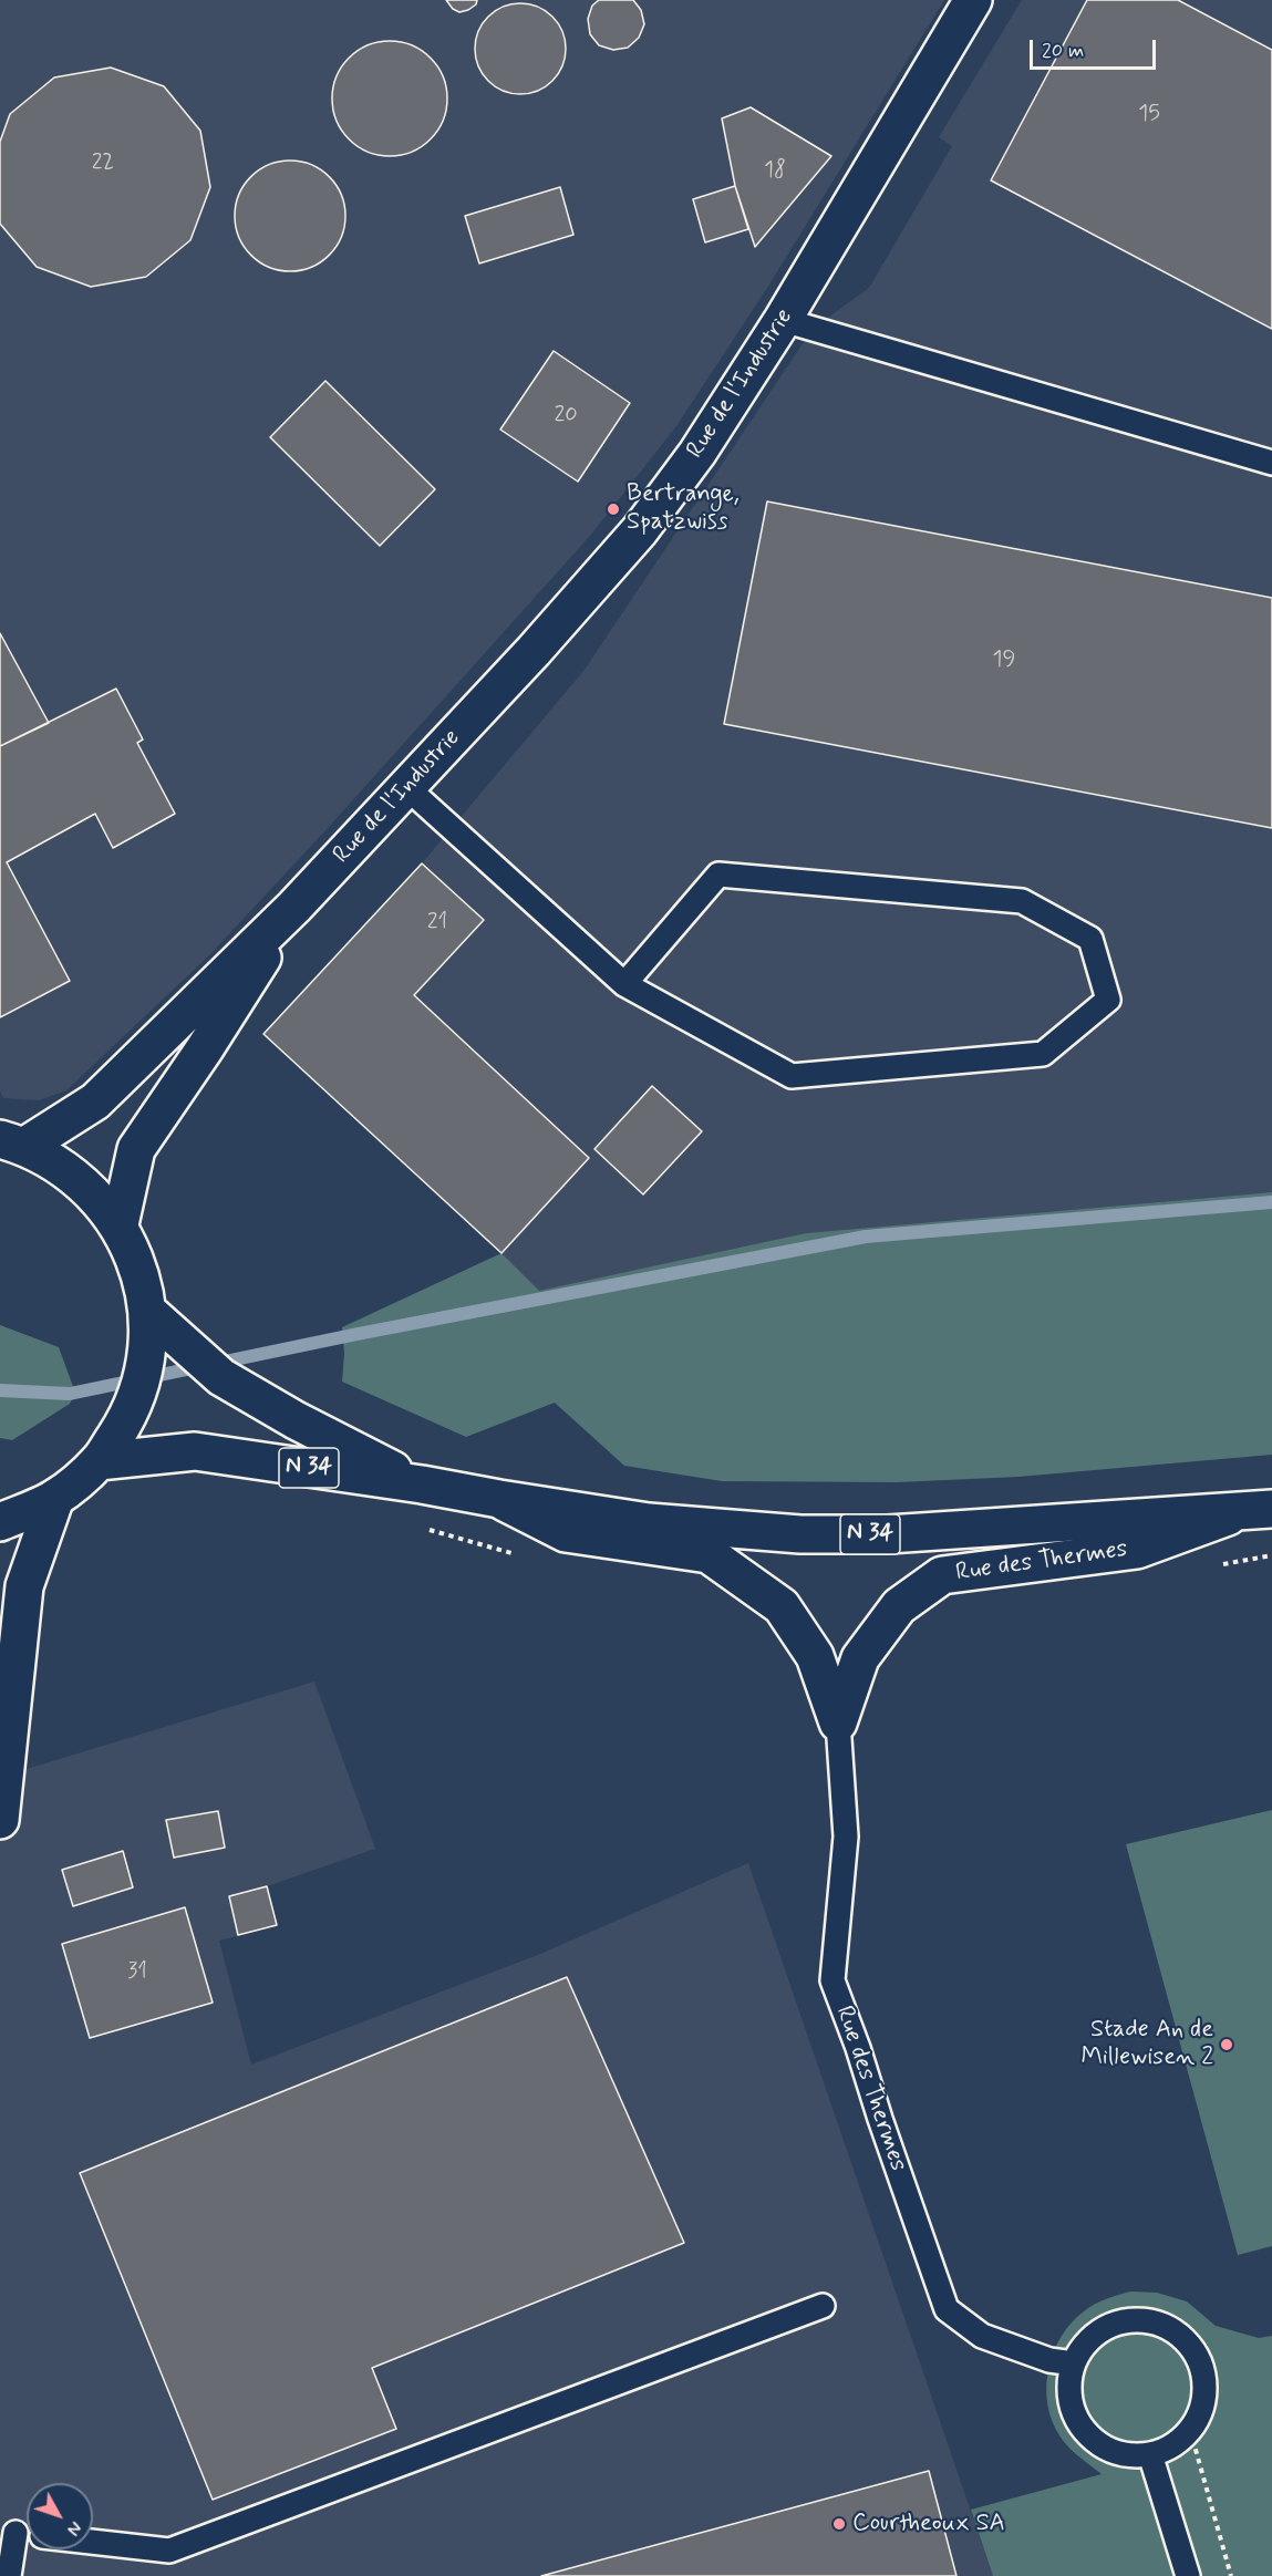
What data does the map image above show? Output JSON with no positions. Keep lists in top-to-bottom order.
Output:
{
  "streets": {
    "street": ["Rue de l'Industrie", "N 34", "Rue des Thermes"]
  },
  "crossings": [
    ["N 34", "Rue des Thermes"]
  ],
  "places": ["Bertrange, Spatzwiss", "Stade An de Millewisen 2", "Courtheoux SA"],
  "house_numbers": [
    "15",
    "22",
    "18",
    "20",
    "19",
    "21",
    "31"
  ],
  "scale_bar": "20 m",
  "north": "bottom right"
}
